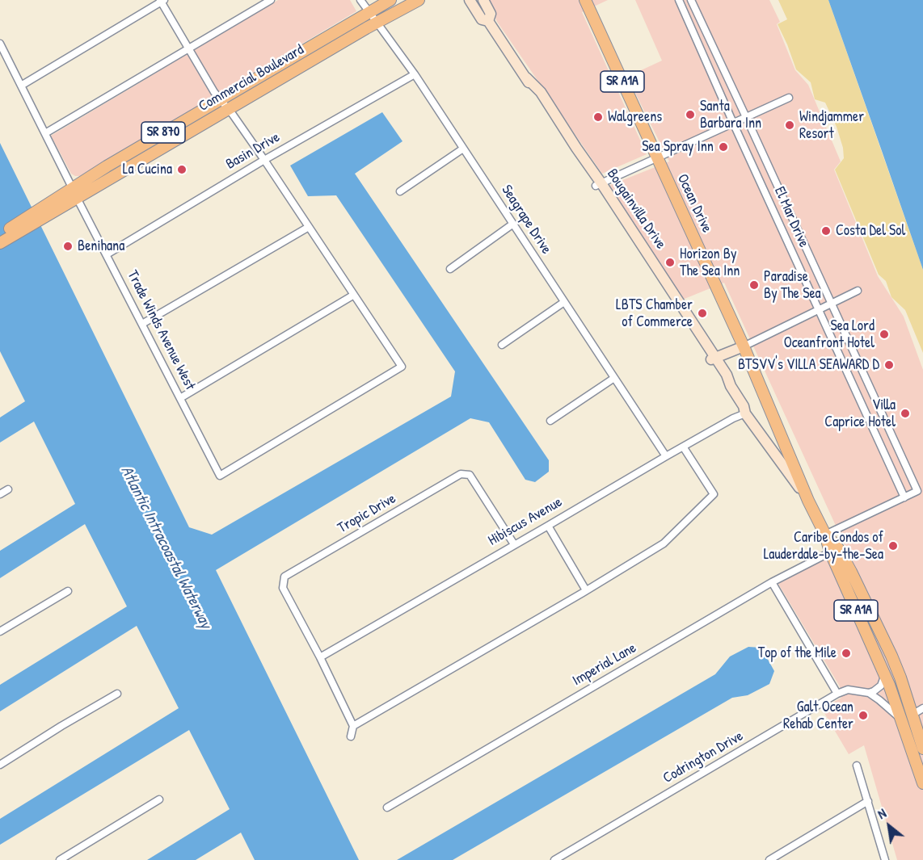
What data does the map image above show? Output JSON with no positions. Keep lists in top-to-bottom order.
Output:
{
  "streets": {
    "main road": [
      "Commercial Boulevard",
      "SR A1A",
      "SR 870",
      "Ocean Drive"
    ],
    "street": [
      "Basin Drive",
      "Bougainvilla Drive",
      "El Mar Drive",
      "Seagrape Drive",
      "Trade Winds Avenue West",
      "Tropic Drive",
      "Hibiscus Avenue",
      "Imperial Lane",
      "Codrington Drive"
    ]
  },
  "crossings": [
    ["Commercial Boulevard", "Seagrape Drive"],
    ["Commercial Boulevard", "Trade Winds Avenue West"],
    ["SR A1A", "Ocean Drive"],
    ["SR A1A", "Bougainvilla Drive"],
    ["SR A1A", "Imperial Lane"],
    ["Basin Drive", "Seagrape Drive"],
    ["Basin Drive", "Trade Winds Avenue West"],
    ["Ocean Drive", "Bougainvilla Drive"],
    ["Bougainvilla Drive", "Hibiscus Avenue"],
    ["Seagrape Drive", "Hibiscus Avenue"],
    ["Tropic Drive", "Hibiscus Avenue"]
  ],
  "water": ["Atlantic Intracoastal Waterway"],
  "places": [
    "Santa Barbara Inn",
    "Walgreens",
    "Windjammer Resort",
    "Sea Spray Inn",
    "La Cucina",
    "Costa Del Sol",
    "Benihana",
    "Horizon By The Sea Inn",
    "Paradise By The Sea",
    "LBTS Chamber of Commerce",
    "Sea Lord Oceanfront Hotel",
    "BTSVV's VILLA SEAWARD D",
    "Villa Caprice Hotel",
    "Caribe Condos of Lauderdale-by-the-Sea",
    "Top of the Mile",
    "Galt Ocean Rehab Center"
  ],
  "north": "top left"
}
